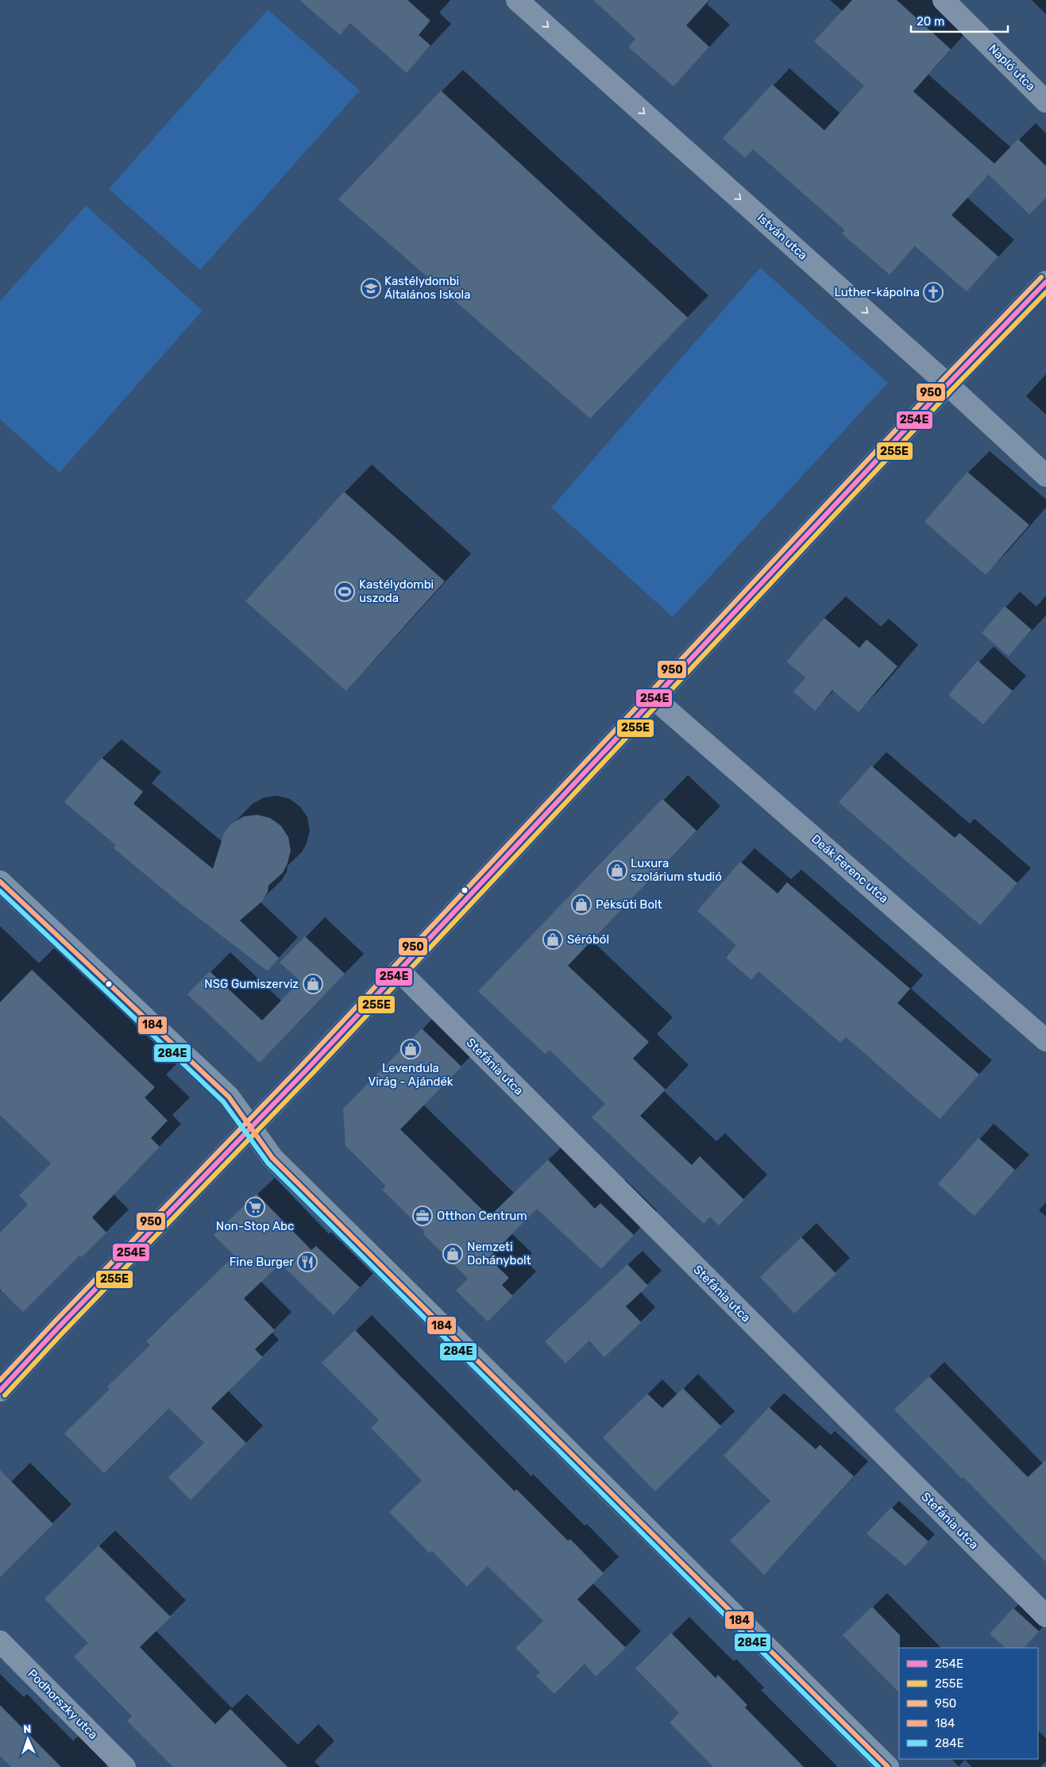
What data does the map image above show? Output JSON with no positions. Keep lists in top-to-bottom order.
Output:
{
  "streets": {
    "street": [
      "Napló utca",
      "István utca",
      "Deák Ferenc utca",
      "Stefánia utca",
      "Podhorszky utca"
    ]
  },
  "one_way": ["István utca"],
  "places": {
    "school or university": ["Kastélydombi Általános Iskola"],
    "church": ["Luther-kápolna"],
    "sports": ["Kastélydombi uszoda"],
    "shop": [
      "Luxura szolárium studió",
      "Péksüti Bolt",
      "Séróból",
      "NSG Gumiszerviz",
      "Levendula Virág - Ajándék",
      "Nemzeti Dohánybolt"
    ],
    "supermarket": ["Non-Stop Abc"],
    "office": ["Otthon Centrum"],
    "restaurant": ["Fine Burger"]
  },
  "lines": [
    "transit line 950",
    "transit line 254E",
    "transit line 255E",
    "transit line 184",
    "transit line 284E"
  ],
  "legend": [
    "254E",
    "255E",
    "950",
    "184",
    "284E"
  ],
  "scale_bar": "20 m",
  "north": "top"
}
